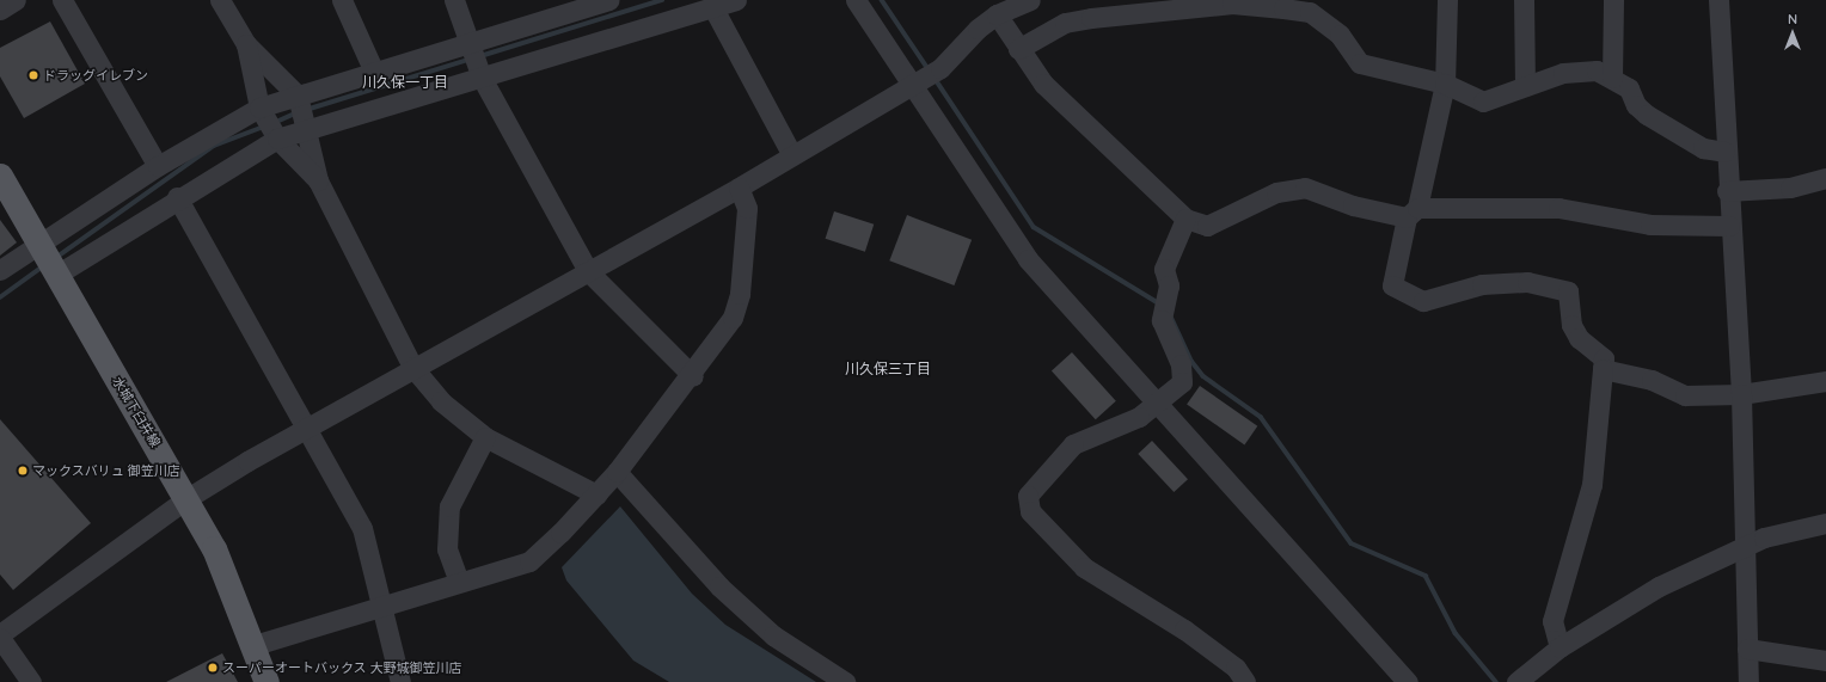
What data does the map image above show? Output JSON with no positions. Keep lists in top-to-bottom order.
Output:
{
  "streets": {
    "main road": ["水城下臼井線"]
  },
  "districts": ["川久保一丁目", "川久保三丁目"],
  "places": ["ドラッグイレブン", "マックスバリュ 御笠川店", "スーパーオートバックス 大野城御笠川店"],
  "north": "top"
}
